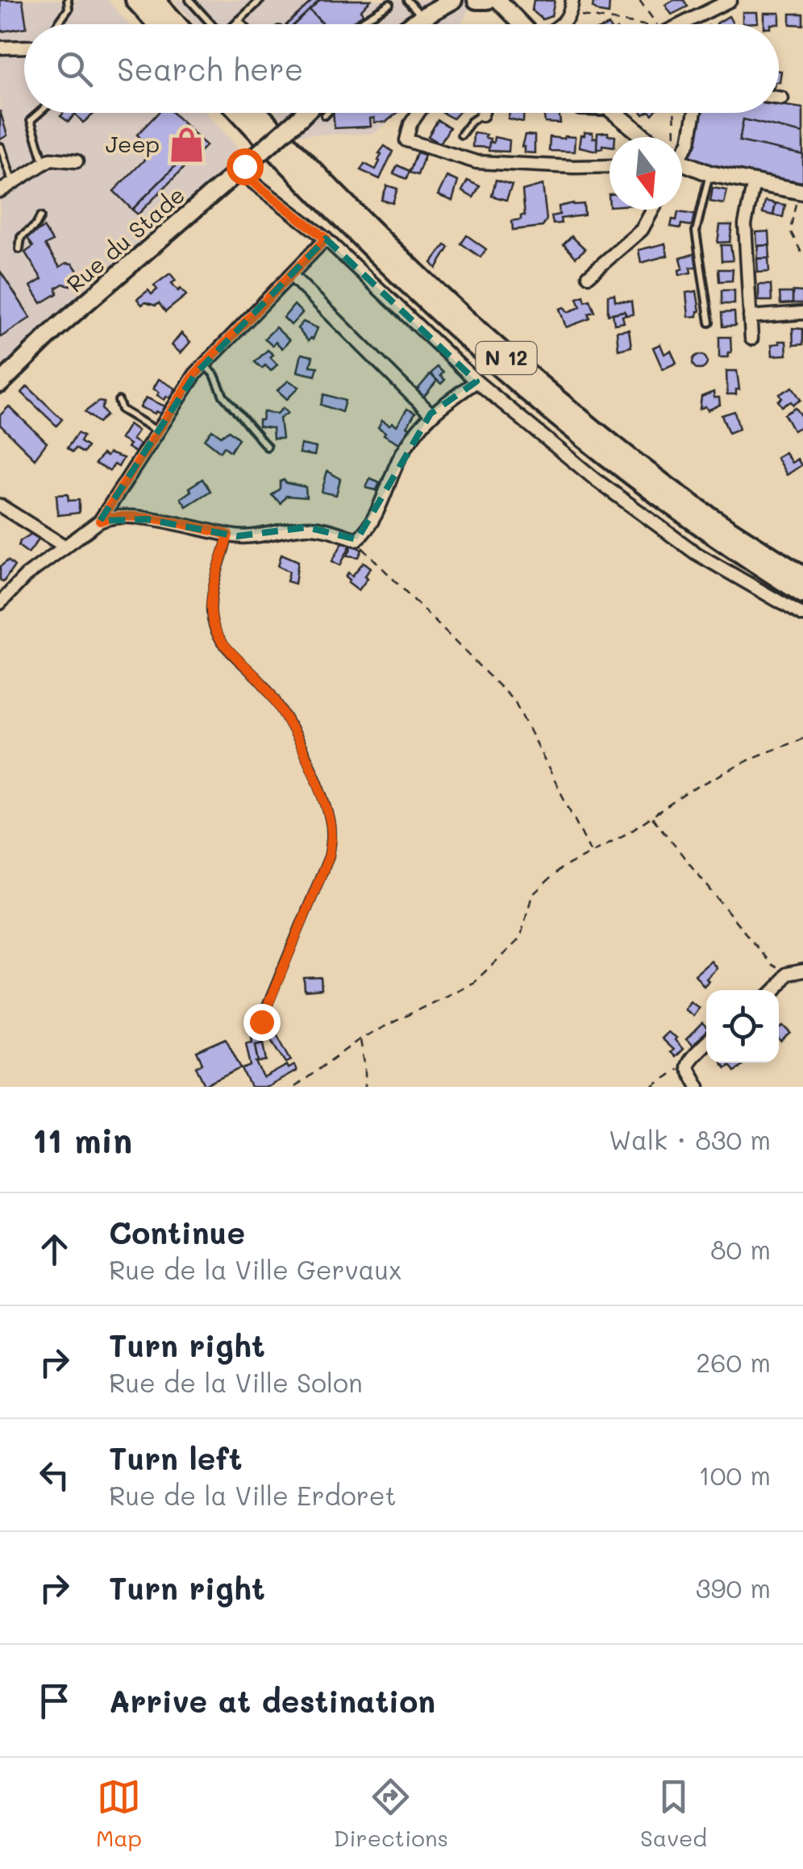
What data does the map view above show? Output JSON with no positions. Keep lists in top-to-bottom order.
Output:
{
  "streets": {
    "highway": ["N 12"],
    "main road": ["Rue du Stade"]
  },
  "places": {
    "shop": ["Jeep"]
  },
  "north": "bottom",
  "page": {
    "search": "Search here",
    "heading": ["11 min", "Walk · 830 m"],
    "list": [
      ["Continue", "Rue de la Ville Gervaux", "80 m"],
      ["Turn right", "Rue de la Ville Solon", "260 m"],
      ["Turn left", "Rue de la Ville Erdoret", "100 m"],
      ["Turn right", "390 m"],
      "Arrive at destination"
    ],
    "nav": ["Map", "Directions", "Saved"]
  }
}
